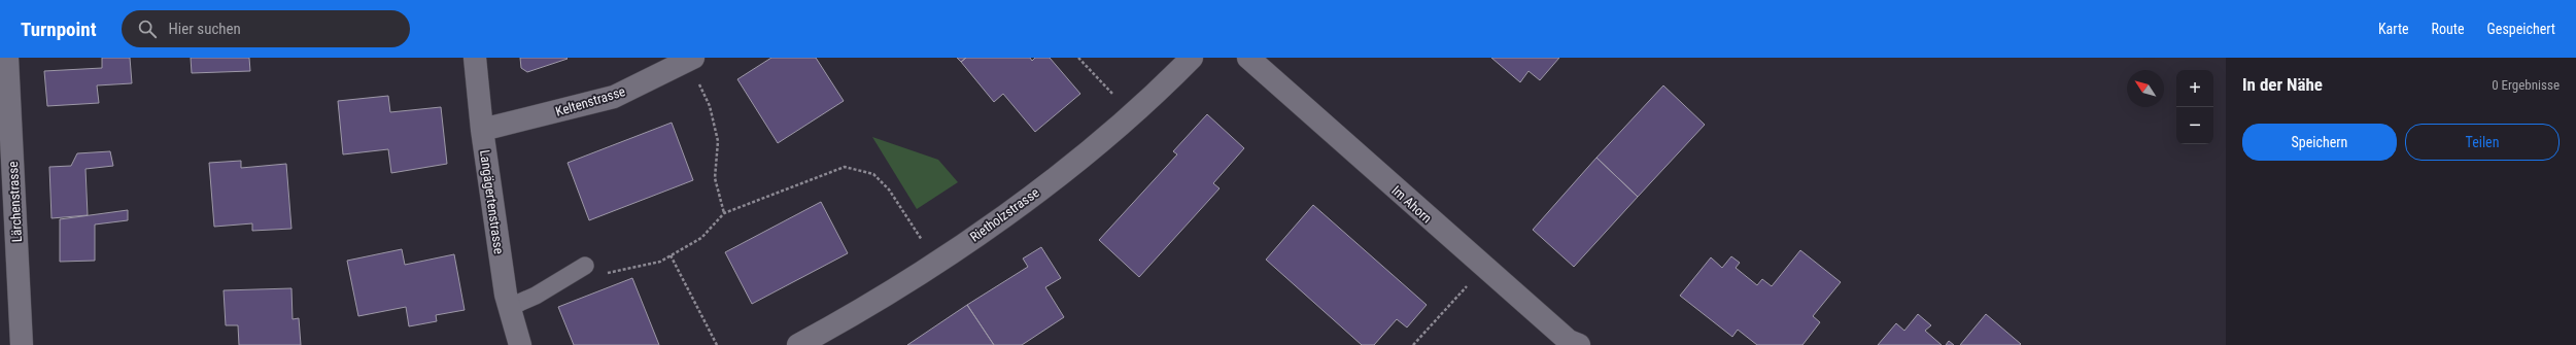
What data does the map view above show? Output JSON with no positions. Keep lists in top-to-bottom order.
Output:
{
  "streets": {
    "street": [
      "Keltenstrasse",
      "Lärchenstrasse",
      "Langägertenstrasse",
      "Im Ahorn",
      "Rietholzstrasse"
    ]
  },
  "crossings": [
    ["Keltenstrasse", "Langägertenstrasse"]
  ],
  "north": "top left",
  "page": {
    "header": "Turnpoint",
    "search": "Hier suchen",
    "nav": ["Karte", "Route", "Gespeichert"],
    "heading": ["In der Nähe", "0 Ergebnisse"],
    "map_buttons": ["+", "−"],
    "buttons": ["Speichern", "Teilen"]
  }
}
